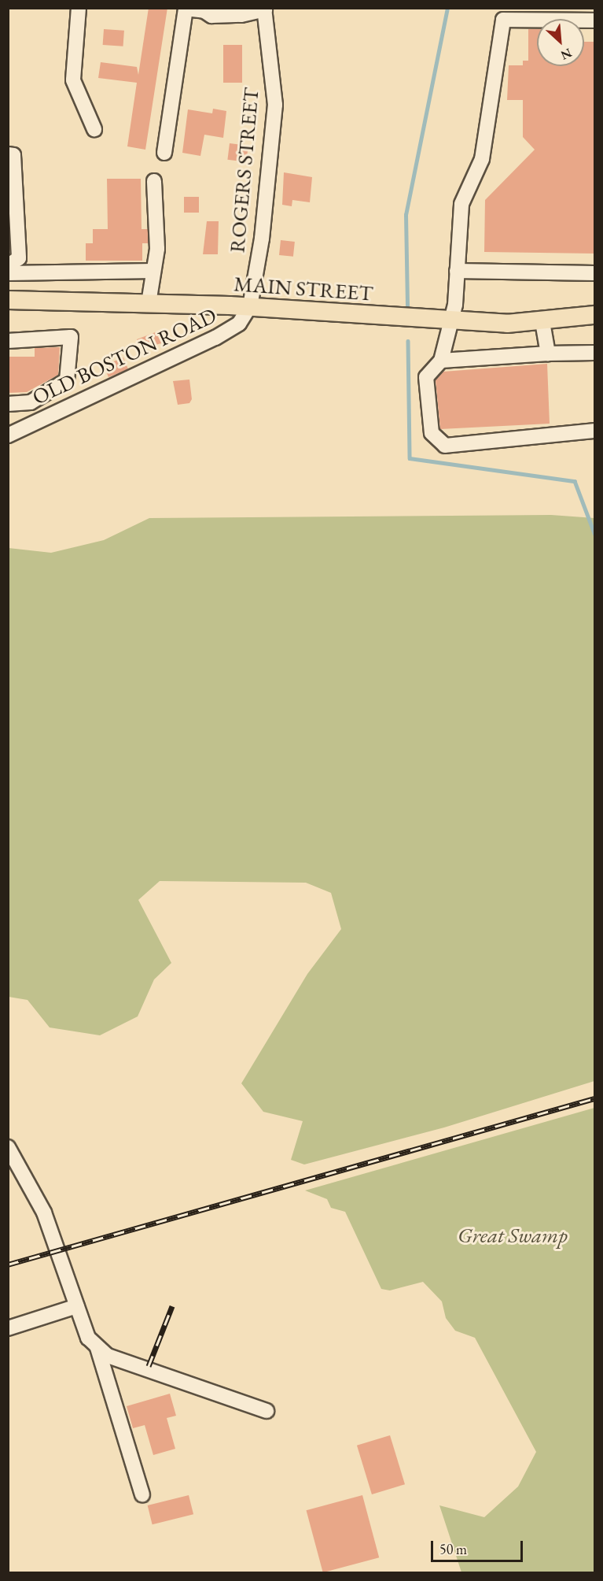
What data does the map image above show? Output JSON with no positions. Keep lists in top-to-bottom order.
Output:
{
  "streets": {
    "main road": ["MAIN STREET"],
    "street": ["ROGERS STREET", "OLD BOSTON ROAD"]
  },
  "crossings": [
    ["ROGERS STREET", "MAIN STREET"],
    ["ROGERS STREET", "OLD BOSTON ROAD"],
    ["MAIN STREET", "OLD BOSTON ROAD"]
  ],
  "parks": ["Great Swamp"],
  "scale_bar": "50 m",
  "north": "bottom right"
}
